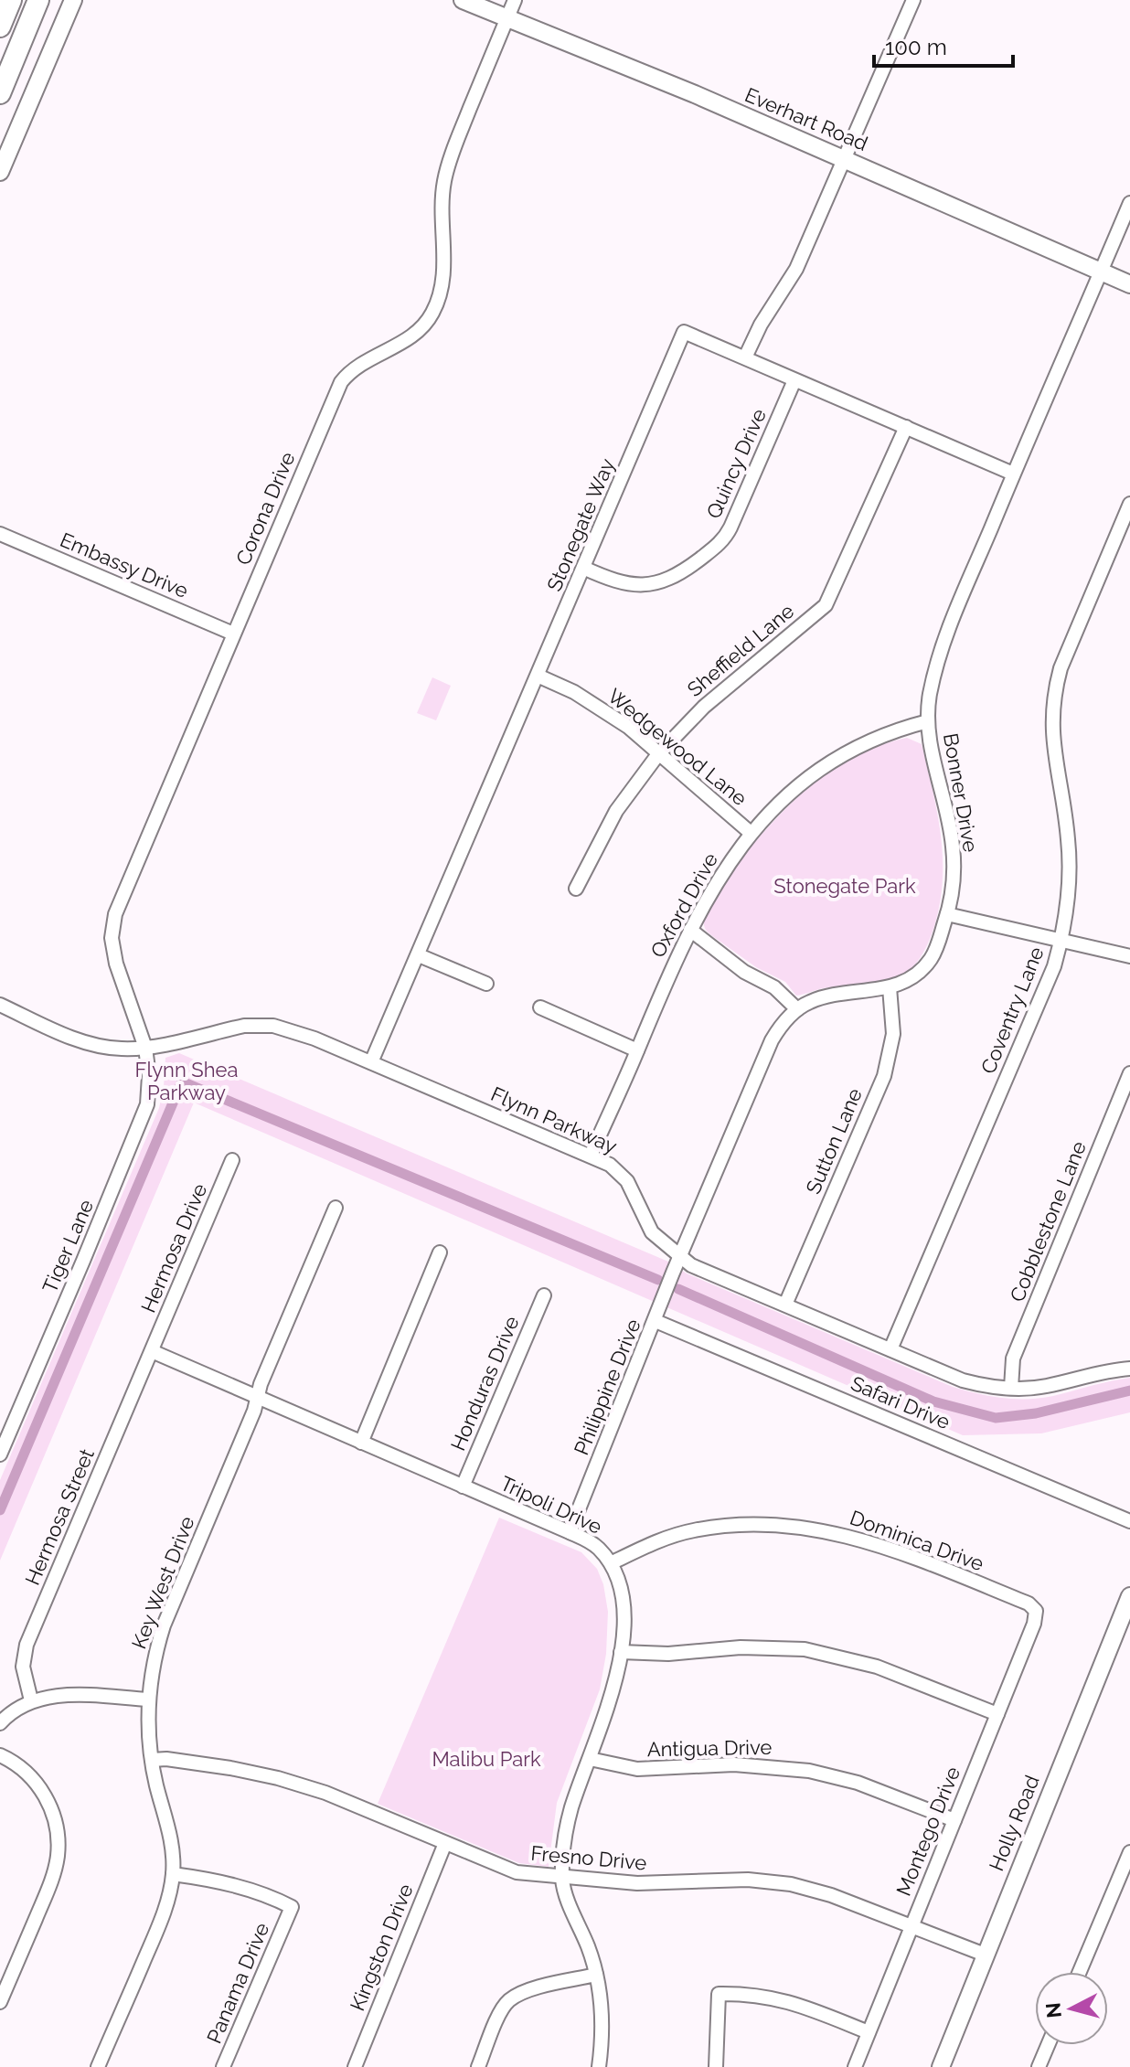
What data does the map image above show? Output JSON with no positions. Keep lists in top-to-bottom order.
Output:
{
  "streets": {
    "main road": ["Everhart Road", "Holly Road"],
    "street": [
      "Quincy Drive",
      "Corona Drive",
      "Stonegate Way",
      "Embassy Drive",
      "Sheffield Lane",
      "Wedgewood Lane",
      "Bonner Drive",
      "Oxford Drive",
      "Coventry Lane",
      "Flynn Parkway",
      "Sutton Lane",
      "Cobblestone Lane",
      "Tiger Lane",
      "Hermosa Drive",
      "Honduras Drive",
      "Philippine Drive",
      "Safari Drive",
      "Tripoli Drive",
      "Hermosa Street",
      "Dominica Drive",
      "Key West Drive",
      "Antigua Drive",
      "Montego Drive",
      "Fresno Drive",
      "Kingston Drive",
      "Panama Drive"
    ]
  },
  "crossings": [
    ["Everhart Road", "Corona Drive"],
    ["Everhart Road", "Bonner Drive"],
    ["Quincy Drive", "Stonegate Way"],
    ["Corona Drive", "Embassy Drive"],
    ["Corona Drive", "Flynn Parkway"],
    ["Corona Drive", "Tiger Lane"],
    ["Stonegate Way", "Sheffield Lane"],
    ["Stonegate Way", "Wedgewood Lane"],
    ["Stonegate Way", "Bonner Drive"],
    ["Stonegate Way", "Flynn Parkway"],
    ["Sheffield Lane", "Wedgewood Lane"],
    ["Wedgewood Lane", "Oxford Drive"],
    ["Bonner Drive", "Oxford Drive"],
    ["Bonner Drive", "Flynn Parkway"],
    ["Bonner Drive", "Sutton Lane"],
    ["Bonner Drive", "Philippine Drive"],
    ["Oxford Drive", "Flynn Parkway"],
    ["Coventry Lane", "Flynn Parkway"],
    ["Flynn Parkway", "Sutton Lane"],
    ["Flynn Parkway", "Cobblestone Lane"],
    ["Flynn Parkway", "Tiger Lane"],
    ["Flynn Parkway", "Philippine Drive"],
    ["Hermosa Drive", "Tripoli Drive"],
    ["Hermosa Drive", "Hermosa Street"],
    ["Honduras Drive", "Tripoli Drive"],
    ["Philippine Drive", "Safari Drive"],
    ["Philippine Drive", "Tripoli Drive"],
    ["Tripoli Drive", "Hermosa Street"],
    ["Tripoli Drive", "Dominica Drive"],
    ["Tripoli Drive", "Key West Drive"],
    ["Tripoli Drive", "Antigua Drive"],
    ["Tripoli Drive", "Fresno Drive"],
    ["Dominica Drive", "Montego Drive"],
    ["Key West Drive", "Fresno Drive"],
    ["Key West Drive", "Panama Drive"],
    ["Antigua Drive", "Montego Drive"],
    ["Holly Road", "Fresno Drive"],
    ["Montego Drive", "Fresno Drive"],
    ["Fresno Drive", "Kingston Drive"]
  ],
  "parks": ["Stonegate Park", "Flynn Shea Parkway", "Malibu Park"],
  "scale_bar": "100 m",
  "north": "left"
}
